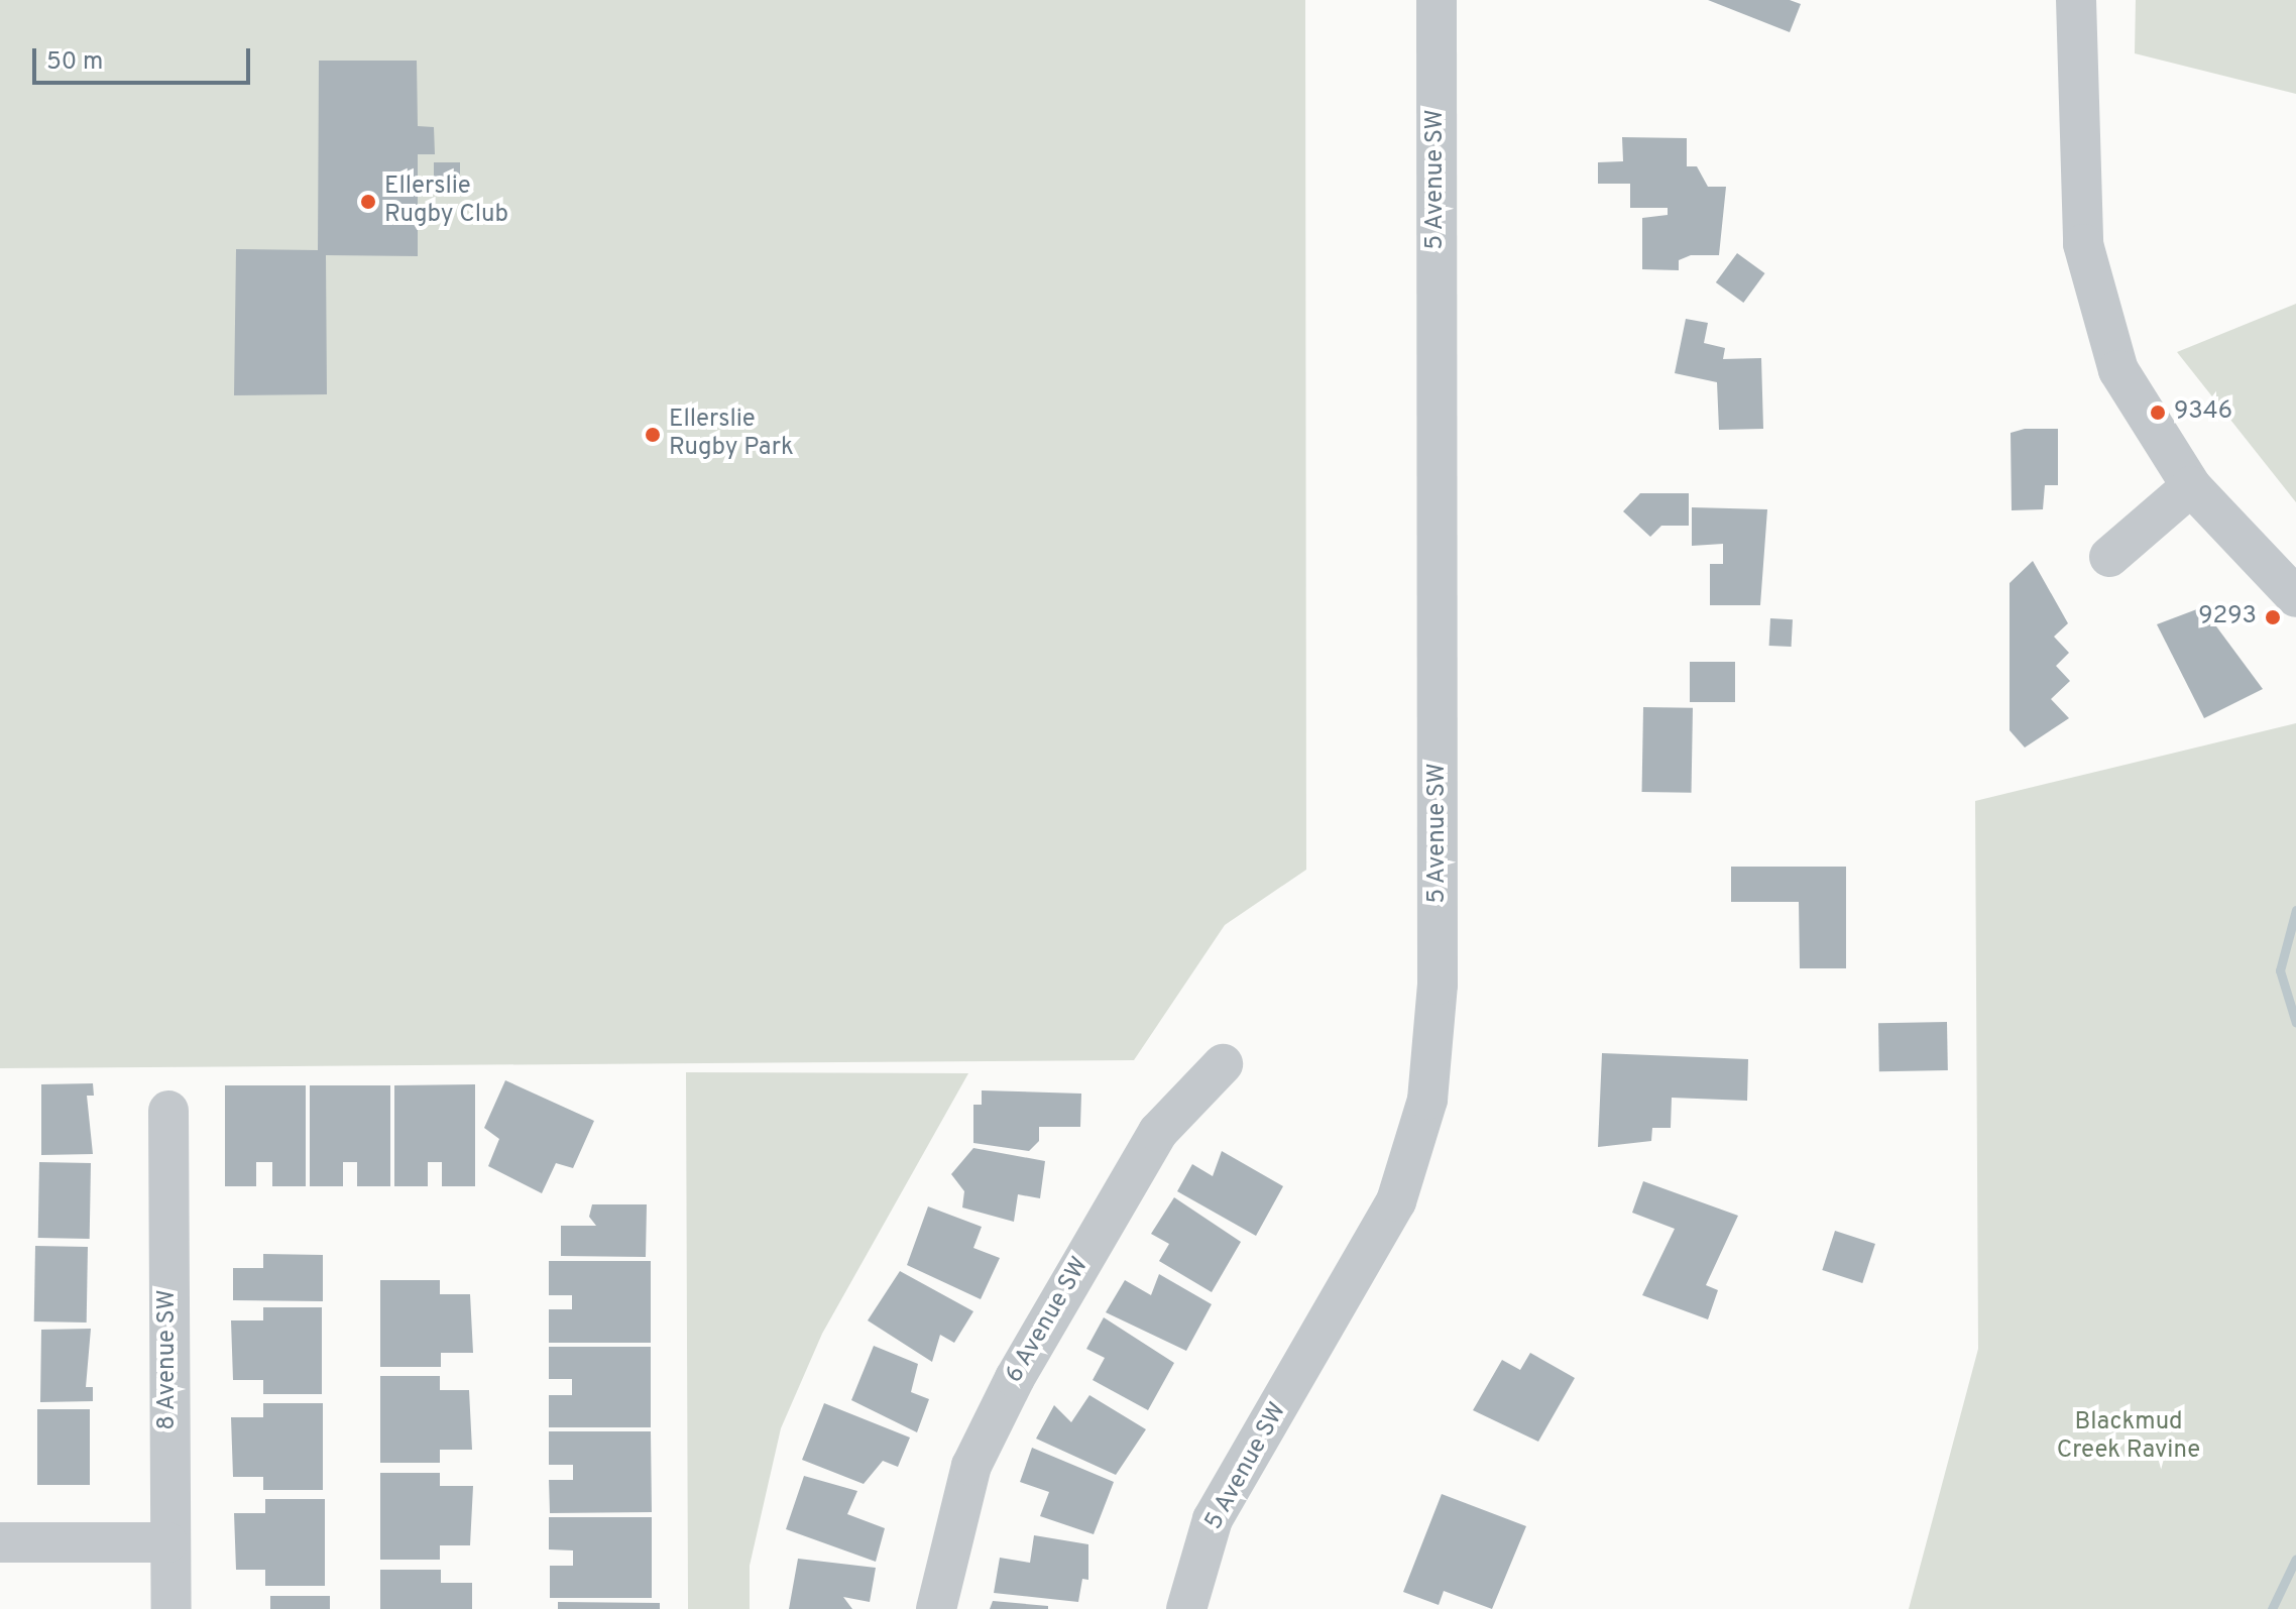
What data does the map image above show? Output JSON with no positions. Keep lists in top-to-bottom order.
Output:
{
  "streets": {
    "street": ["5 Avenue SW", "6 Avenue SW", "8 Avenue SW"]
  },
  "parks": ["Blackmud Creek Ravine"],
  "places": [
    "Ellerslie Rugby Club",
    "9346",
    "Ellerslie Rugby Park",
    "9293"
  ],
  "scale_bar": "50 m"
}
